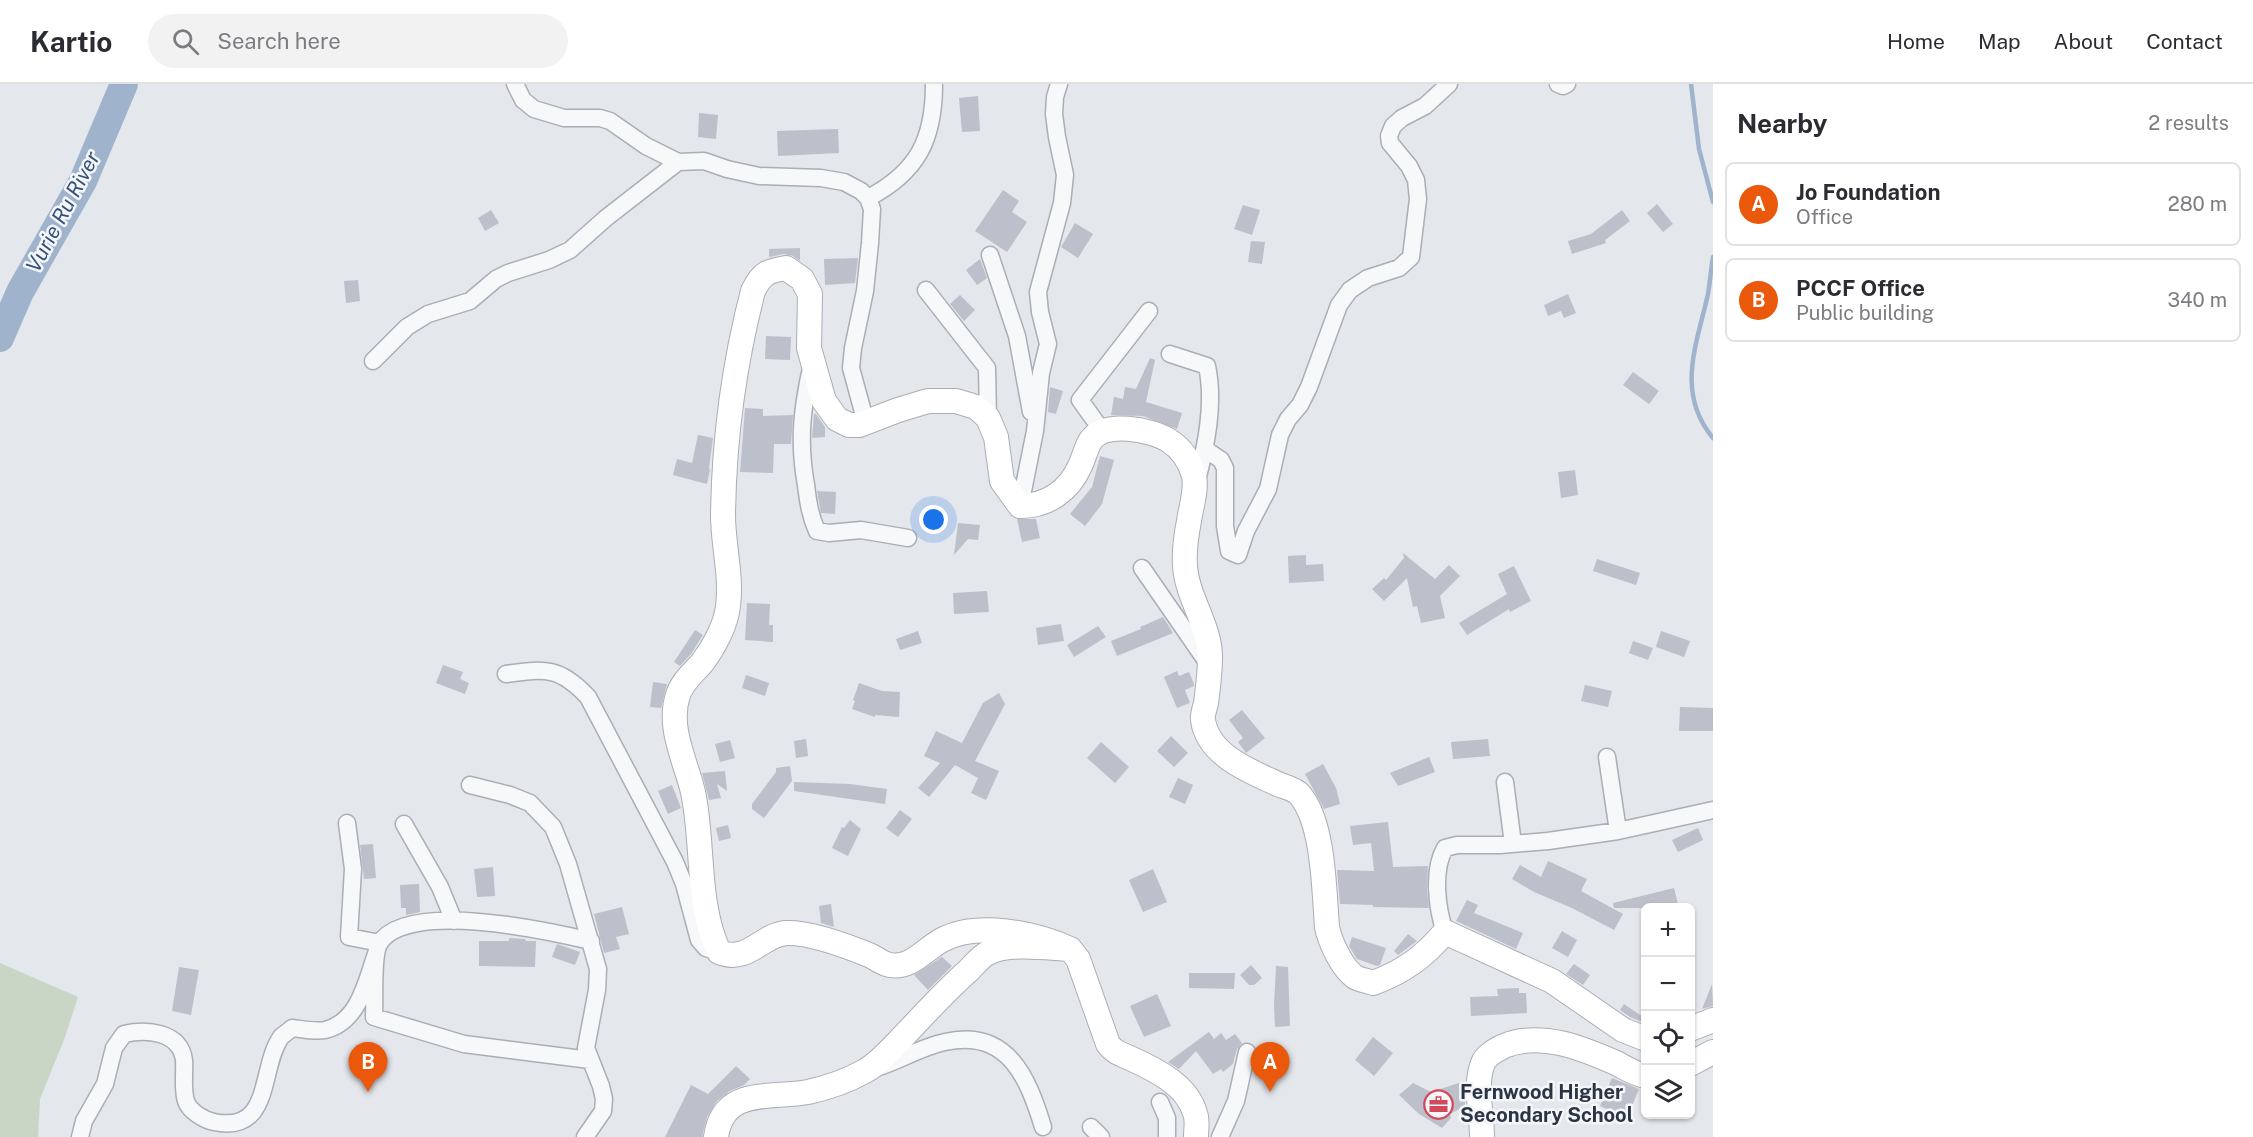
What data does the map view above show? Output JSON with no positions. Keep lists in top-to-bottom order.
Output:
{
  "water": ["Vurie Ru River"],
  "places": {
    "office": ["Fernwood Higher Secondary School"]
  },
  "page": {
    "header": "Kartio",
    "search": "Search here",
    "nav": [
      "Home",
      "Map",
      "About",
      "Contact"
    ],
    "heading": ["Nearby", "2 results"],
    "list": [
      {
        "mark": "A",
        "name": "Jo Foundation",
        "note": "Office",
        "value": "280 m"
      },
      {
        "mark": "B",
        "name": "PCCF Office",
        "note": "Public building",
        "value": "340 m"
      }
    ],
    "map_buttons": ["+", "−"],
    "pins": ["A", "B"]
  }
}
